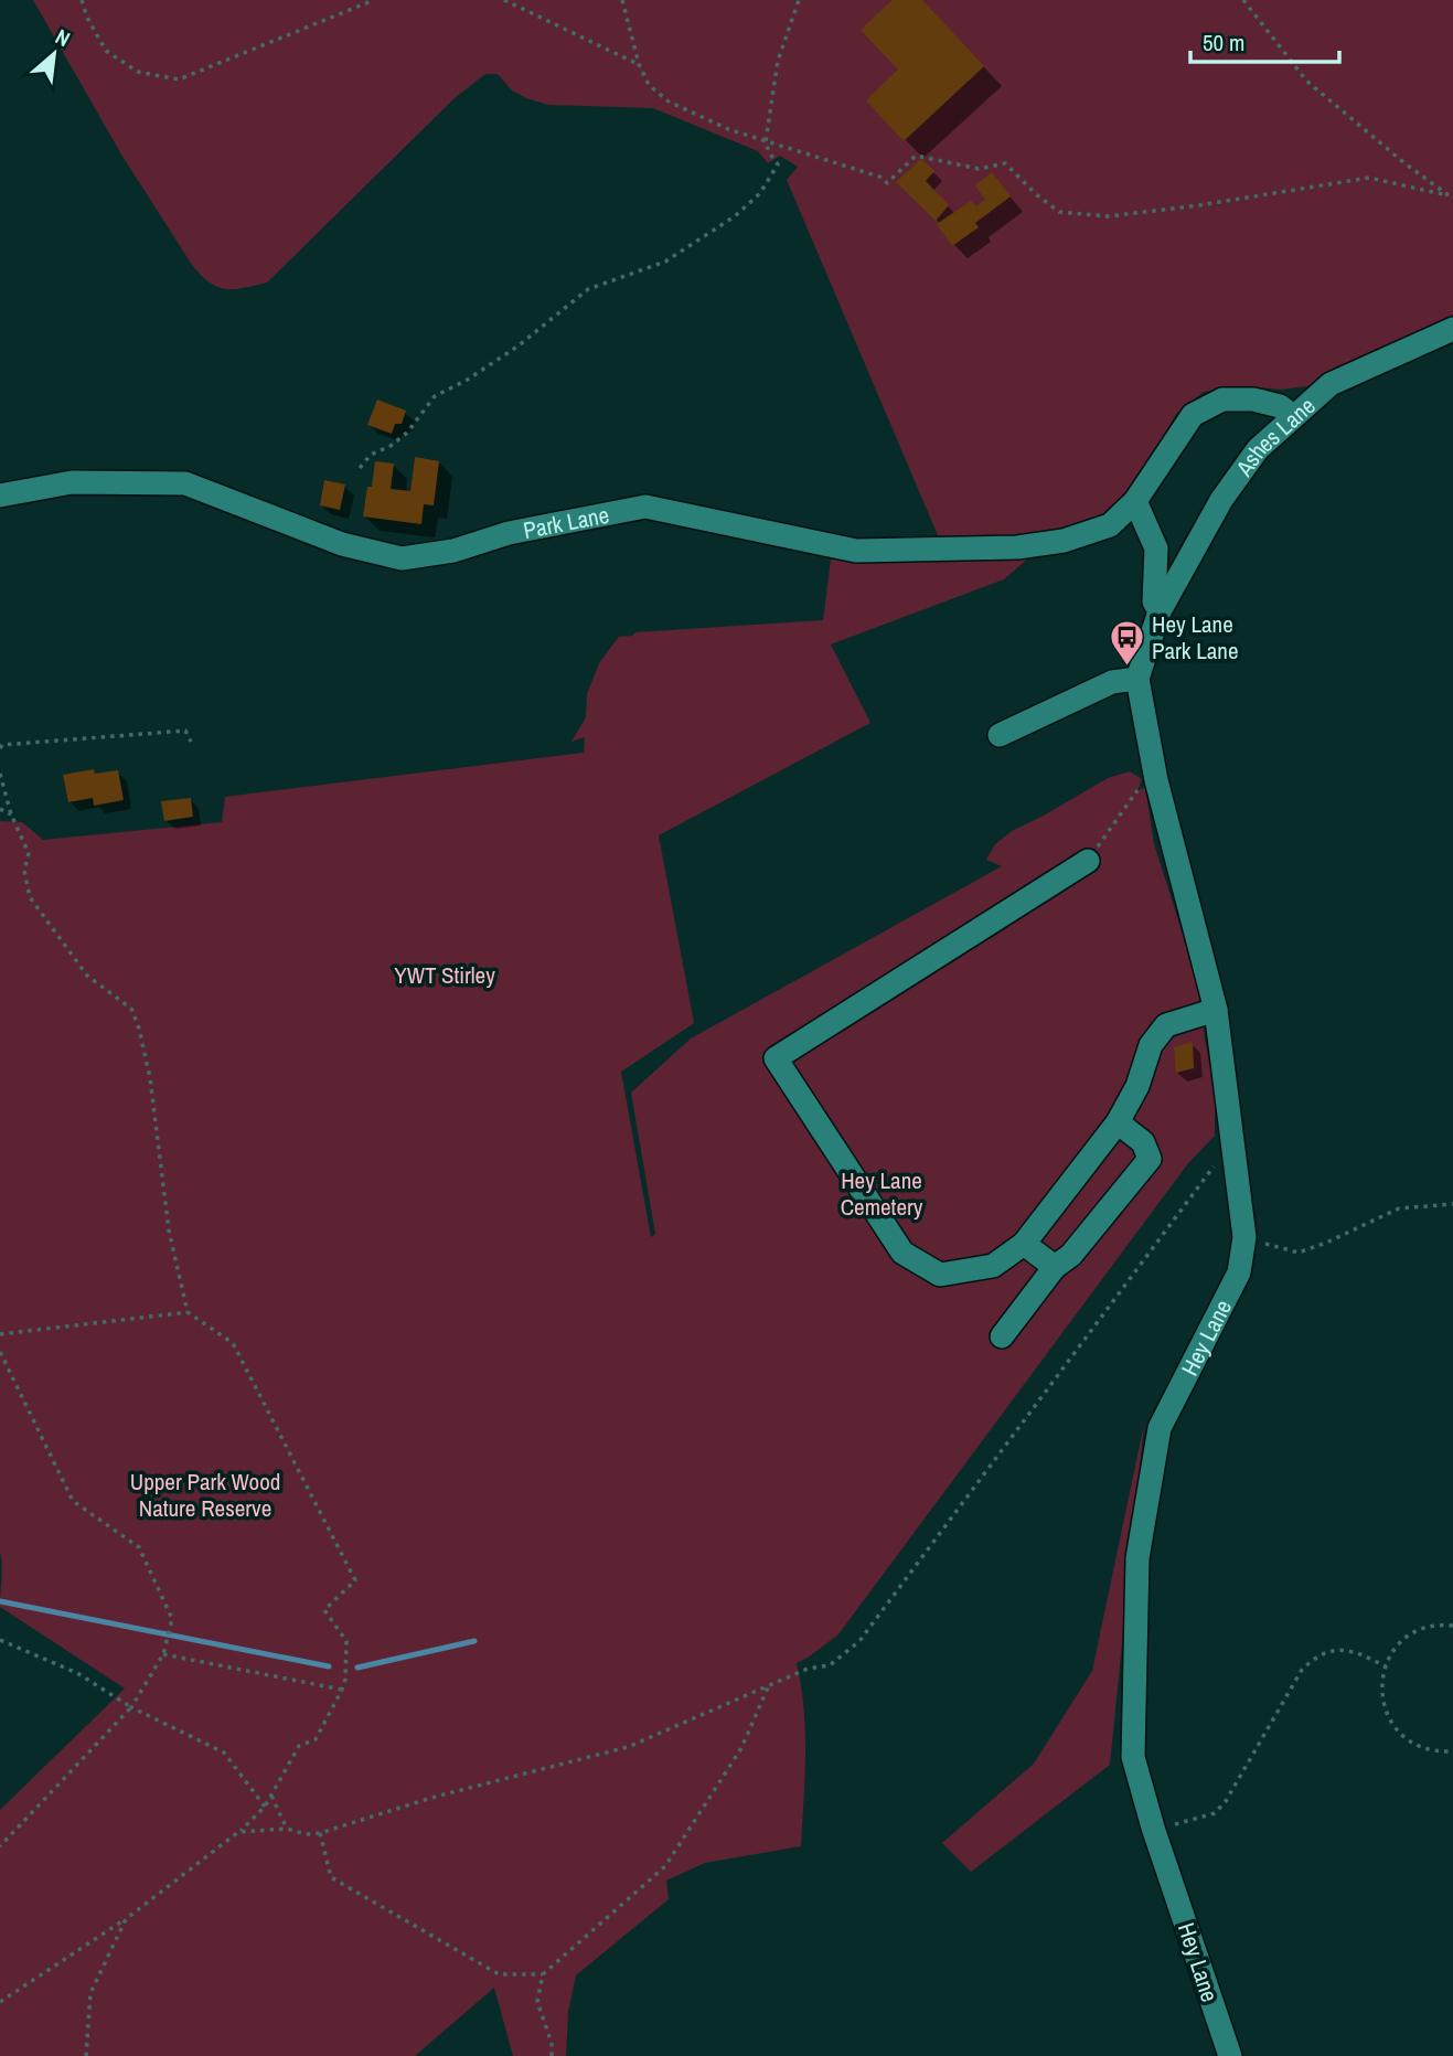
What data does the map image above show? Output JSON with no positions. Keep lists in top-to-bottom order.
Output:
{
  "streets": {
    "street": ["Ashes Lane", "Park Lane", "Hey Lane"]
  },
  "crossings": [
    ["Ashes Lane", "Park Lane"],
    ["Ashes Lane", "Hey Lane"]
  ],
  "parks": ["YWT Stirley", "Hey Lane Cemetery", "Upper Park Wood Nature Reserve"],
  "places": {
    "bus stop": ["Hey Lane Park Lane"]
  },
  "scale_bar": "50 m",
  "north": "top right"
}
